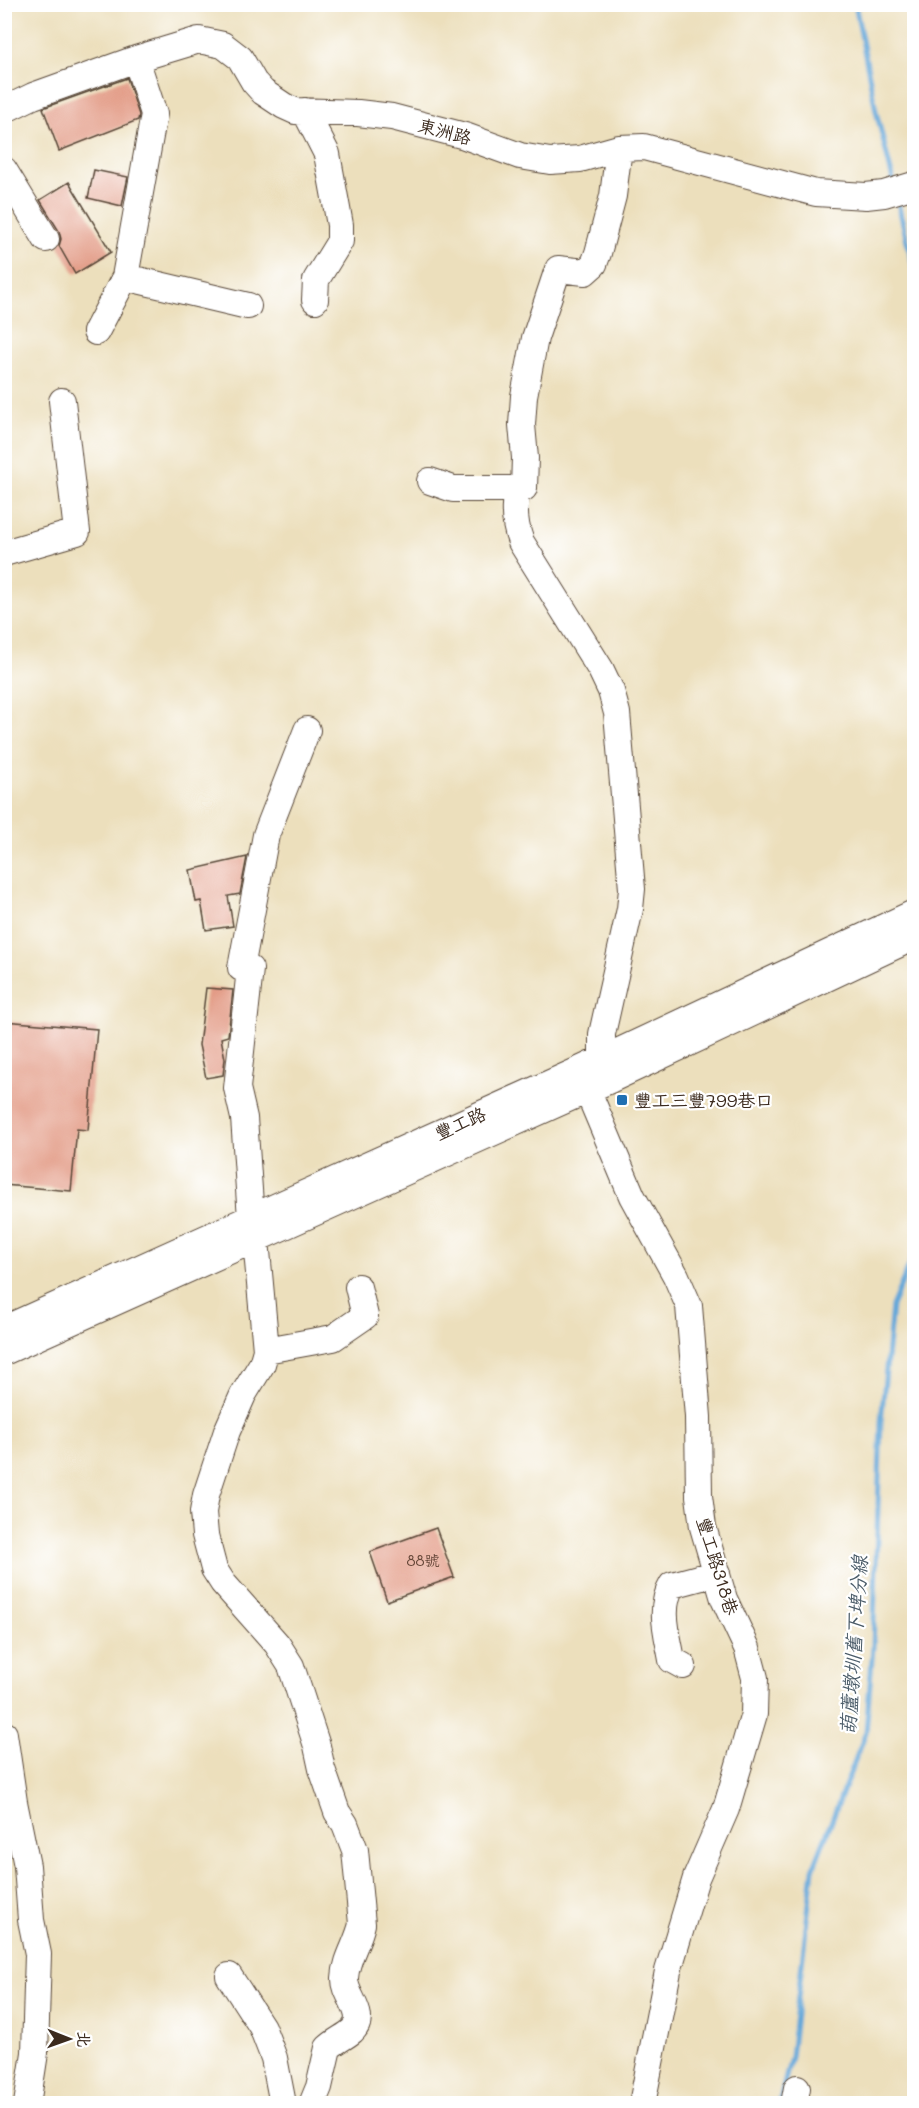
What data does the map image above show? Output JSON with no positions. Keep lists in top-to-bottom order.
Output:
{
  "streets": {
    "street": ["東洲路", "豐工路", "豐工路318巷"]
  },
  "crossings": [
    ["豐工路", "豐工路318巷"]
  ],
  "water": ["葫蘆墩圳舊下埤分線"],
  "places": {
    "transit": ["豐工三豐799巷口"]
  },
  "house_numbers": ["88號"],
  "north": "right"
}
